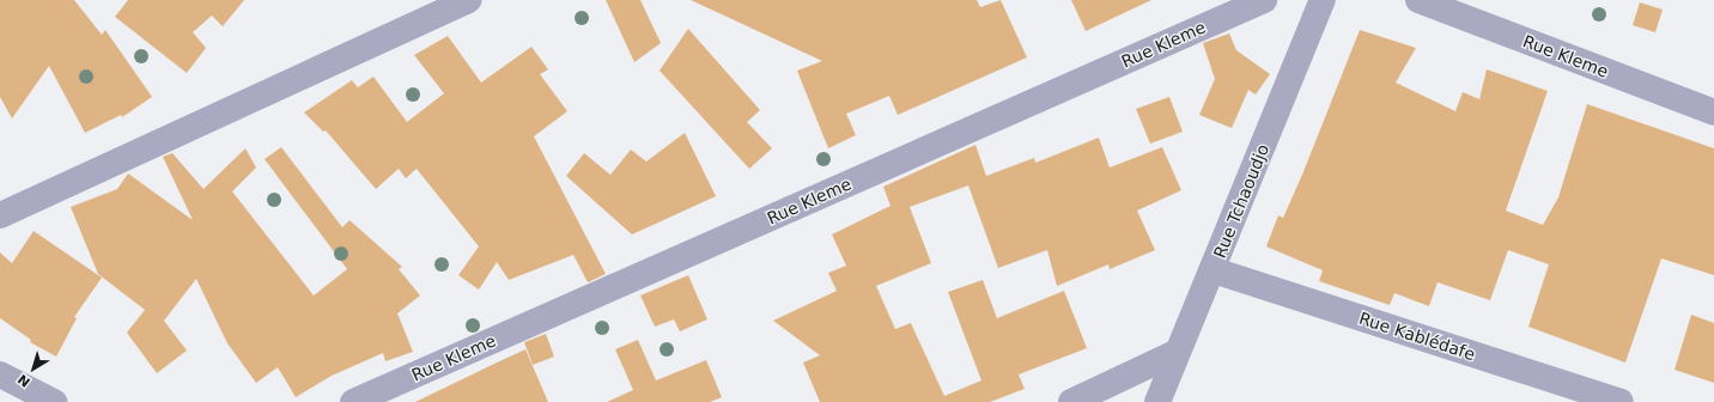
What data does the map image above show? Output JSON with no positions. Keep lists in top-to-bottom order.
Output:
{
  "streets": {
    "street": ["Rue Kleme", "Rue Tchaoudjo", "Rue Kablédafe"]
  },
  "crossings": [
    ["Rue Tchaoudjo", "Rue Kablédafe"]
  ],
  "north": "bottom left"
}
